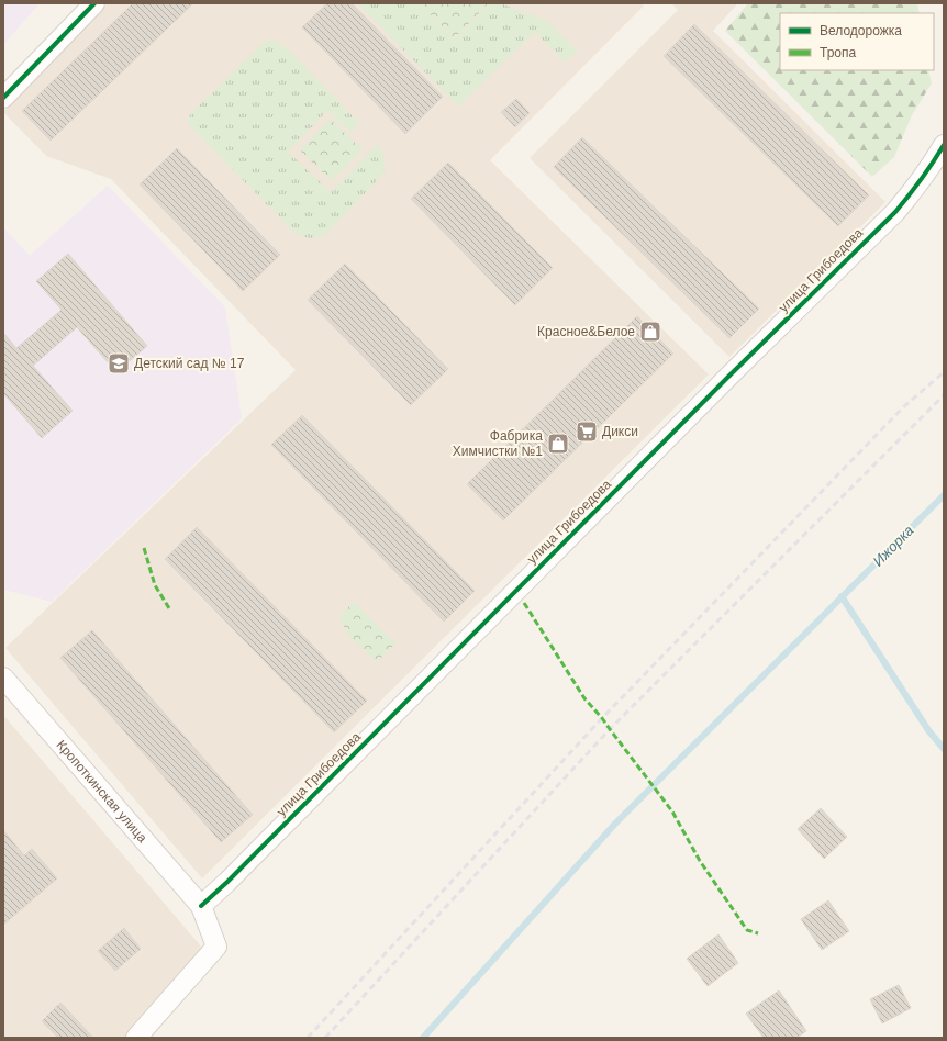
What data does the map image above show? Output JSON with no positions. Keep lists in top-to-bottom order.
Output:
{
  "streets": {
    "street": ["улица Грибоедова", "Кропоткинская улица"]
  },
  "crossings": [
    ["улица Грибоедова", "Кропоткинская улица"]
  ],
  "water": ["Ижорка"],
  "places": {
    "shop": ["Красное&Белое", "Фабрика Химчистки №1"],
    "school or university": ["Детский сад № 17"],
    "supermarket": ["Дикси"]
  },
  "legend": ["Велодорожка", "Тропа"]
}
